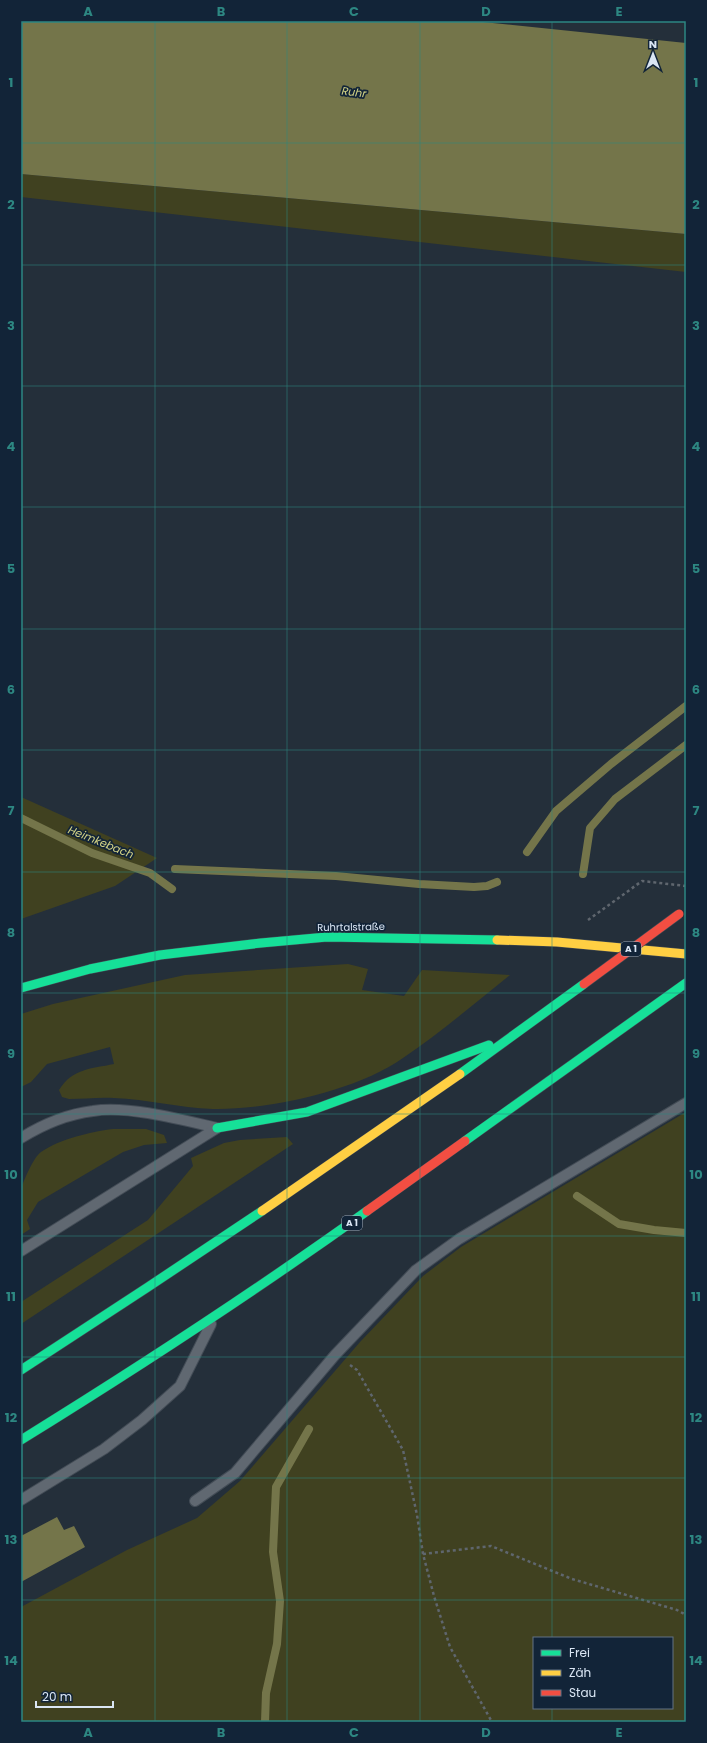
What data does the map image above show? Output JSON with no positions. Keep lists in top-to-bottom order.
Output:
{
  "streets": {
    "main road": ["Ruhrtalstraße", "A 1"]
  },
  "water": ["Ruhr", "Heimkebach"],
  "legend": ["Frei", "Zäh", "Stau"],
  "scale_bar": "20 m",
  "north": "top",
  "grid": {
    "columns": [
      "A",
      "B",
      "C",
      "D",
      "E"
    ],
    "rows": [
      "1",
      "2",
      "3",
      "4",
      "5",
      "6",
      "7",
      "8",
      "9",
      "10",
      "11",
      "12",
      "13",
      "14"
    ]
  }
}
